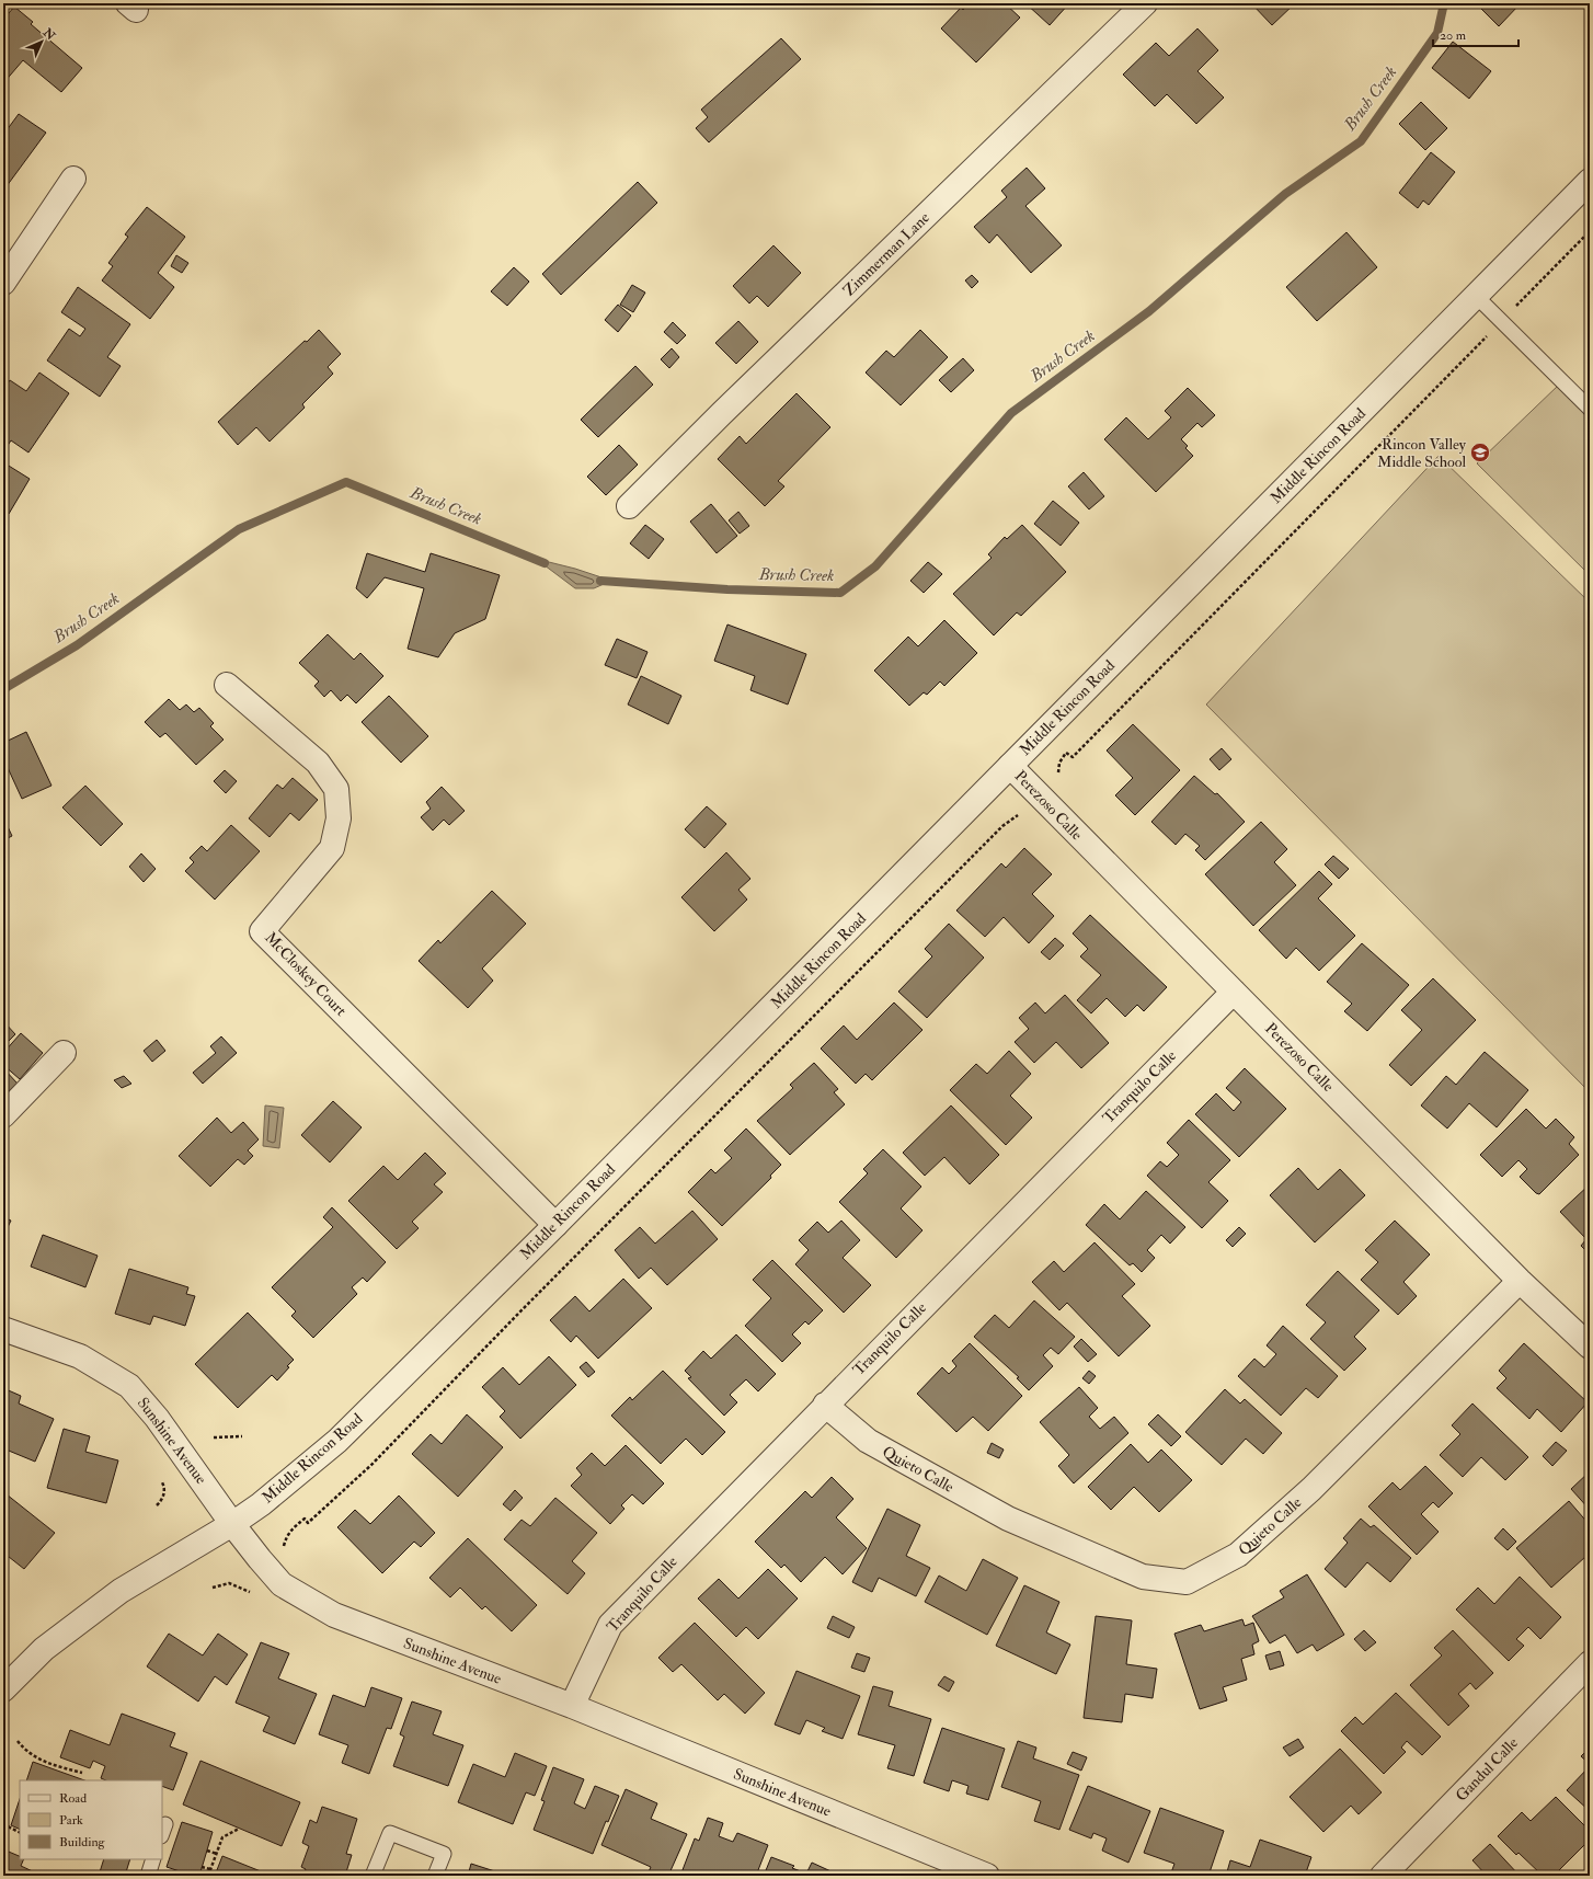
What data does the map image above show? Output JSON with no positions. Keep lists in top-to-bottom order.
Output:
{
  "streets": {
    "street": [
      "Zimmerman Lane",
      "Middle Rincon Road",
      "Perezoso Calle",
      "McCloskey Court",
      "Tranquilo Calle",
      "Sunshine Avenue",
      "Quieto Calle",
      "Gandul Calle"
    ]
  },
  "crossings": [
    ["Middle Rincon Road", "Perezoso Calle"],
    ["Middle Rincon Road", "McCloskey Court"],
    ["Middle Rincon Road", "Sunshine Avenue"],
    ["Perezoso Calle", "Tranquilo Calle"],
    ["Perezoso Calle", "Quieto Calle"],
    ["Tranquilo Calle", "Sunshine Avenue"],
    ["Tranquilo Calle", "Quieto Calle"]
  ],
  "water": ["Brush Creek"],
  "places": {
    "school or university": ["Rincon Valley Middle School"]
  },
  "legend": ["Road", "Park", "Building"],
  "scale_bar": "20 m",
  "north": "top right"
}
